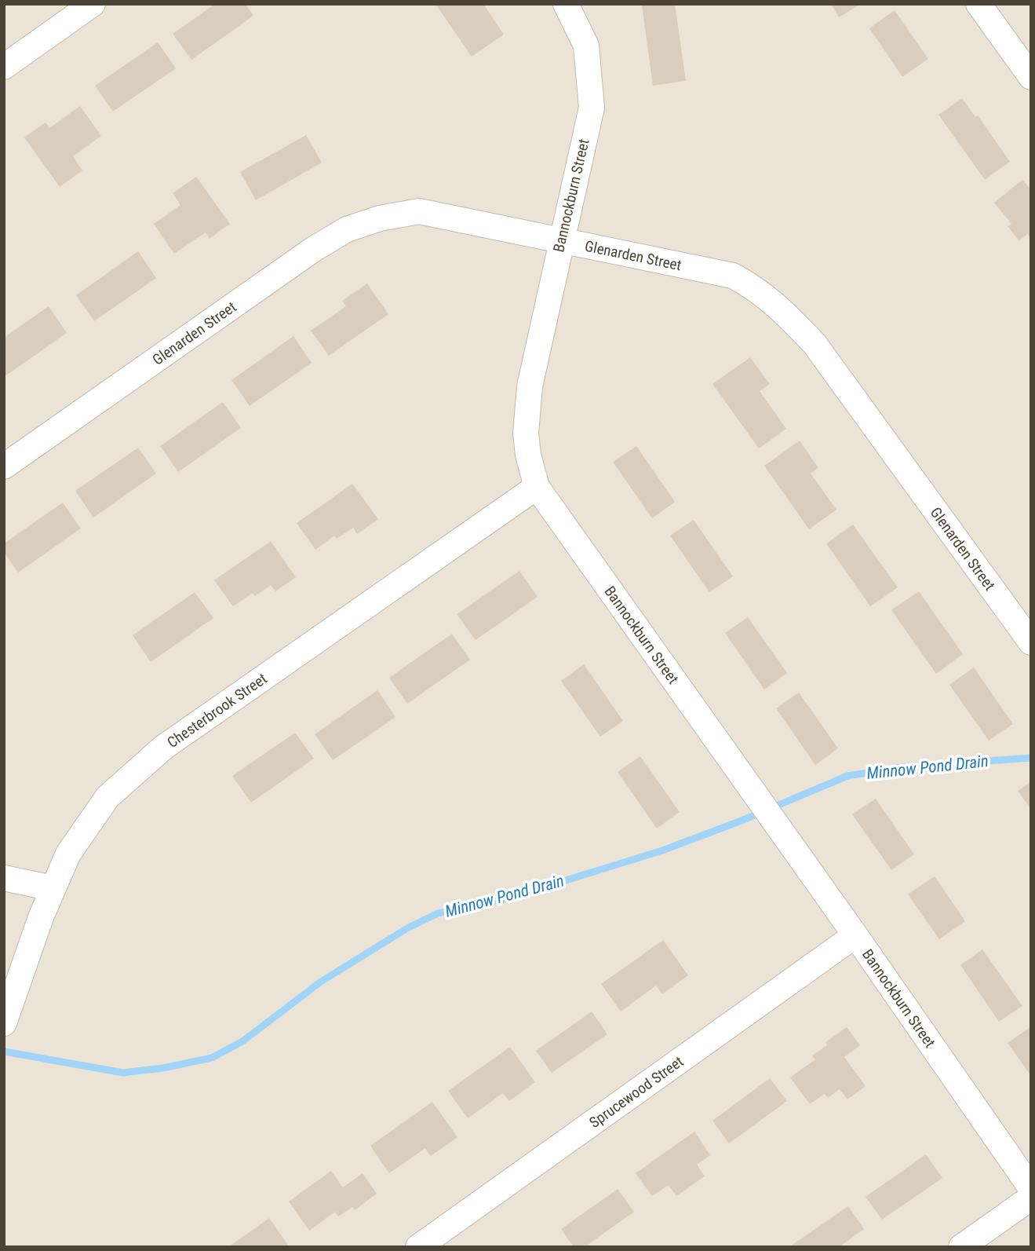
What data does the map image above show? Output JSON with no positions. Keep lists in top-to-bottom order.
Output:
{
  "streets": {
    "street": [
      "Bannockburn Street",
      "Glenarden Street",
      "Chesterbrook Street",
      "Sprucewood Street"
    ]
  },
  "crossings": [
    ["Bannockburn Street", "Glenarden Street"],
    ["Bannockburn Street", "Chesterbrook Street"],
    ["Bannockburn Street", "Sprucewood Street"]
  ],
  "water": ["Minnow Pond Drain"]
}
